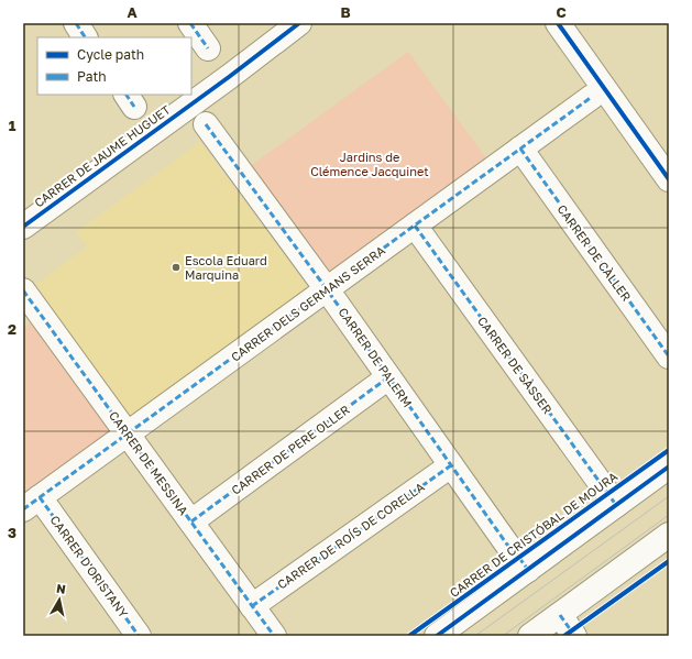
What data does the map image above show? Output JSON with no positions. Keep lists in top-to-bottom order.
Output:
{
  "streets": {
    "street": [
      "CARRER DE JAUME HUGUET",
      "CARRER DE CÀLLER",
      "CARRER DELS GERMANS SERRA",
      "CARRER DE PALERM",
      "CARRER DE SÀSSER",
      "CARRER DE PERE OLLER",
      "CARRER DE MESSINA",
      "CARRER DE ROÍS DE CORELLA",
      "CARRER D'ORISTANY"
    ],
    "cycle path": ["CARRER DE CRISTÓBAL DE MOURA"]
  },
  "crossings": [
    ["CARRER DE CÀLLER", "CARRER DELS GERMANS SERRA"],
    ["CARRER DELS GERMANS SERRA", "CARRER DE PALERM"],
    ["CARRER DELS GERMANS SERRA", "CARRER DE SÀSSER"],
    ["CARRER DELS GERMANS SERRA", "CARRER DE MESSINA"],
    ["CARRER DELS GERMANS SERRA", "CARRER D'ORISTANY"],
    ["CARRER DE PALERM", "CARRER DE PERE OLLER"],
    ["CARRER DE PALERM", "CARRER DE ROÍS DE CORELLA"],
    ["CARRER DE PERE OLLER", "CARRER DE MESSINA"],
    ["CARRER DE MESSINA", "CARRER DE ROÍS DE CORELLA"]
  ],
  "parks": ["Jardins de Clémence Jacquinet"],
  "places": ["Escola Eduard Marquina"],
  "legend": ["Cycle path", "Path"],
  "north": "top",
  "grid": {
    "columns": ["A", "B", "C"],
    "rows": ["1", "2", "3"]
  }
}
